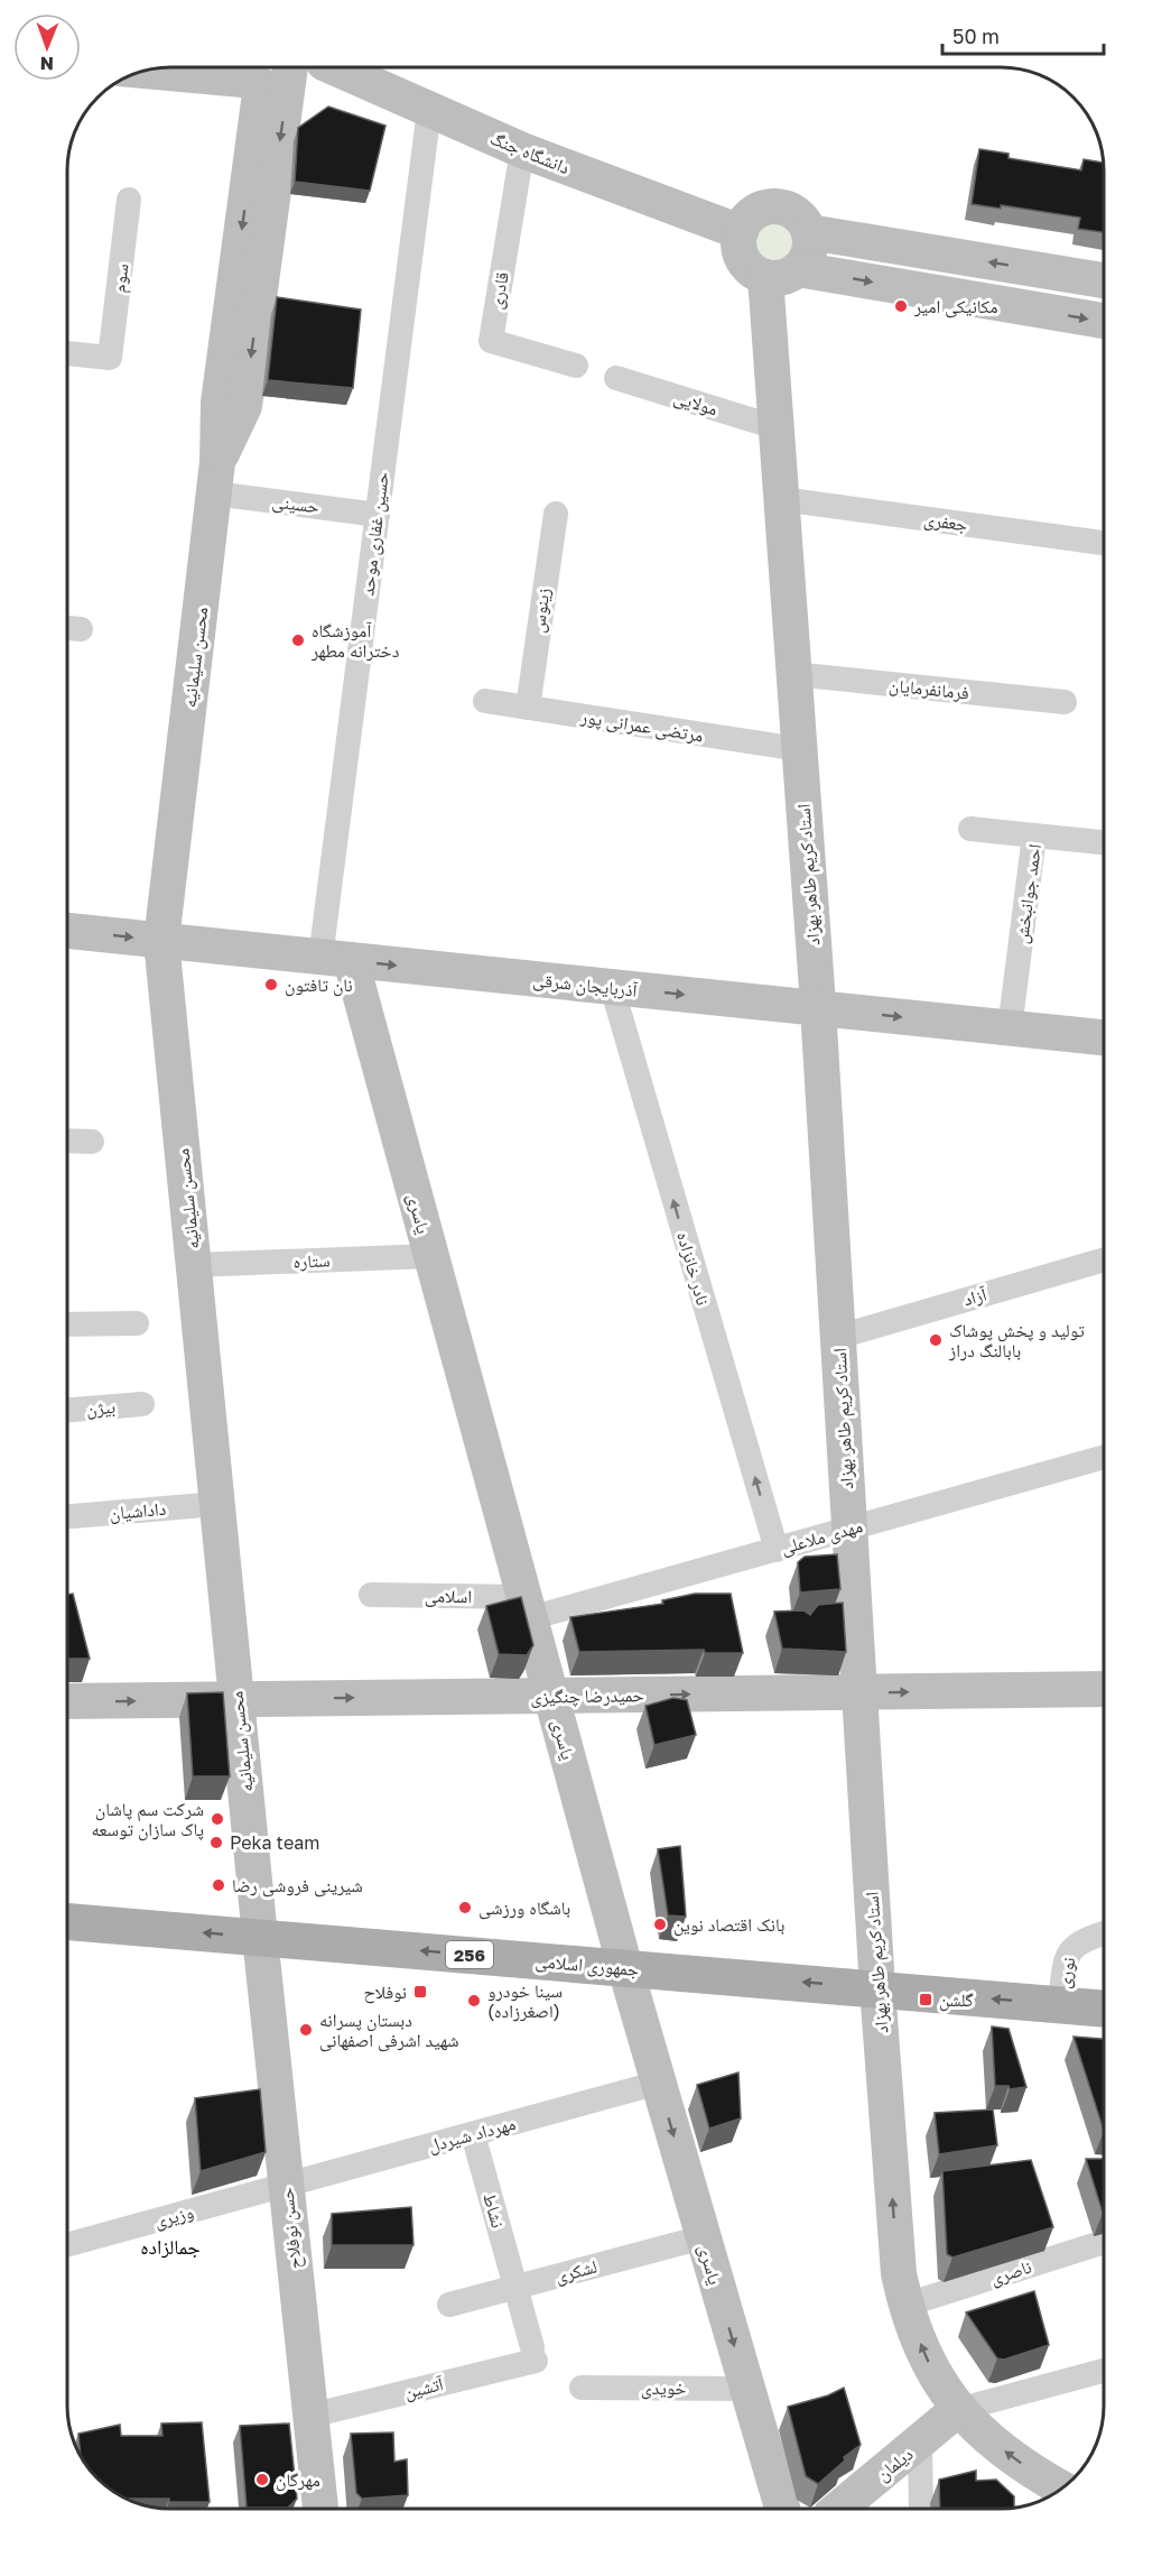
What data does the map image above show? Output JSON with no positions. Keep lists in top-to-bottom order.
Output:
{
  "streets": {
    "main road": ["256", "جمهوری اسلامی"],
    "street": [
      "دانشگاه جنگ",
      "سوم",
      "قادری",
      "مولایی",
      "حسینی",
      "جعفری",
      "حسین غفاری موحد",
      "زینوس",
      "محسن سلیمانیه",
      "فرمانفرمایان",
      "مرتضی عمرانی پور",
      "استاد کریم طاهر بهزاد",
      "احمد جوانبخش",
      "آذربایجان شرقی",
      "یاسری",
      "ستاره",
      "نادر خانزاده",
      "آزاد",
      "بیژن",
      "داداشیان",
      "مهدی ملاعلی",
      "اسلامی",
      "حمیدرضا چنگیزی",
      "نوری",
      "مهرداد شیردل",
      "نشاط",
      "وزیری",
      "حسن نوفلاح",
      "لشکری",
      "ناصری",
      "آتشین",
      "خویدی",
      "دیلمان"
    ]
  },
  "crossings": [
    ["دانشگاه جنگ", "قادری"],
    ["دانشگاه جنگ", "حسین غفاری موحد"],
    ["دانشگاه جنگ", "استاد کریم طاهر بهزاد"],
    ["مولایی", "استاد کریم طاهر بهزاد"],
    ["حسینی", "حسین غفاری موحد"],
    ["حسینی", "محسن سلیمانیه"],
    ["جعفری", "استاد کریم طاهر بهزاد"],
    ["حسین غفاری موحد", "آذربایجان شرقی"],
    ["حسین غفاری موحد", "یاسری"],
    ["زینوس", "مرتضی عمرانی پور"],
    ["محسن سلیمانیه", "آذربایجان شرقی"],
    ["محسن سلیمانیه", "ستاره"],
    ["محسن سلیمانیه", "داداشیان"],
    ["محسن سلیمانیه", "حمیدرضا چنگیزی"],
    ["محسن سلیمانیه", "جمهوری اسلامی"],
    ["محسن سلیمانیه", "حسن نوفلاح"],
    ["فرمانفرمایان", "استاد کریم طاهر بهزاد"],
    ["مرتضی عمرانی پور", "استاد کریم طاهر بهزاد"],
    ["استاد کریم طاهر بهزاد", "آذربایجان شرقی"],
    ["استاد کریم طاهر بهزاد", "آزاد"],
    ["استاد کریم طاهر بهزاد", "مهدی ملاعلی"],
    ["استاد کریم طاهر بهزاد", "حمیدرضا چنگیزی"],
    ["استاد کریم طاهر بهزاد", "جمهوری اسلامی"],
    ["استاد کریم طاهر بهزاد", "ناصری"],
    ["استاد کریم طاهر بهزاد", "دیلمان"],
    ["احمد جوانبخش", "آذربایجان شرقی"],
    ["آذربایجان شرقی", "یاسری"],
    ["آذربایجان شرقی", "نادر خانزاده"],
    ["یاسری", "ستاره"],
    ["یاسری", "مهدی ملاعلی"],
    ["یاسری", "اسلامی"],
    ["یاسری", "حمیدرضا چنگیزی"],
    ["یاسری", "جمهوری اسلامی"],
    ["یاسری", "مهرداد شیردل"],
    ["یاسری", "لشکری"],
    ["یاسری", "خویدی"],
    ["نادر خانزاده", "مهدی ملاعلی"],
    ["مهدی ملاعلی", "اسلامی"],
    ["جمهوری اسلامی", "نوری"],
    ["جمهوری اسلامی", "حسن نوفلاح"],
    ["مهرداد شیردل", "نشاط"],
    ["مهرداد شیردل", "وزیری"],
    ["مهرداد شیردل", "حسن نوفلاح"],
    ["نشاط", "لشکری"],
    ["نشاط", "آتشین"],
    ["وزیری", "حسن نوفلاح"],
    ["حسن نوفلاح", "آتشین"],
    ["لشکری", "آتشین"]
  ],
  "one_way": [
    "محسن سلیمانیه",
    "آذربایجان شرقی",
    "نادر خانزاده",
    "حمیدرضا چنگیزی",
    "جمهوری اسلامی"
  ],
  "districts": ["جمالزاده"],
  "places": {
    "other": [
      "مکانیکی امیر",
      "آموزشگاه دخترانه مطهر",
      "نان تافتون",
      "تولید و پخش پوشاک بابالنگ دراز",
      "شرکت سم پاشان پاک سازان توسعه",
      "Peka team",
      "شیرینی فروشی رضا",
      "باشگاه ورزشی",
      "بانک اقتصاد نوین",
      "سینا خودرو (اصغرزاده)",
      "دبستان پسرانه شهید اشرفی اصفهانی",
      "مهرگان"
    ],
    "transit": ["نوفلاح", "گلشن"]
  },
  "scale_bar": "50 m",
  "north": "bottom"
}
